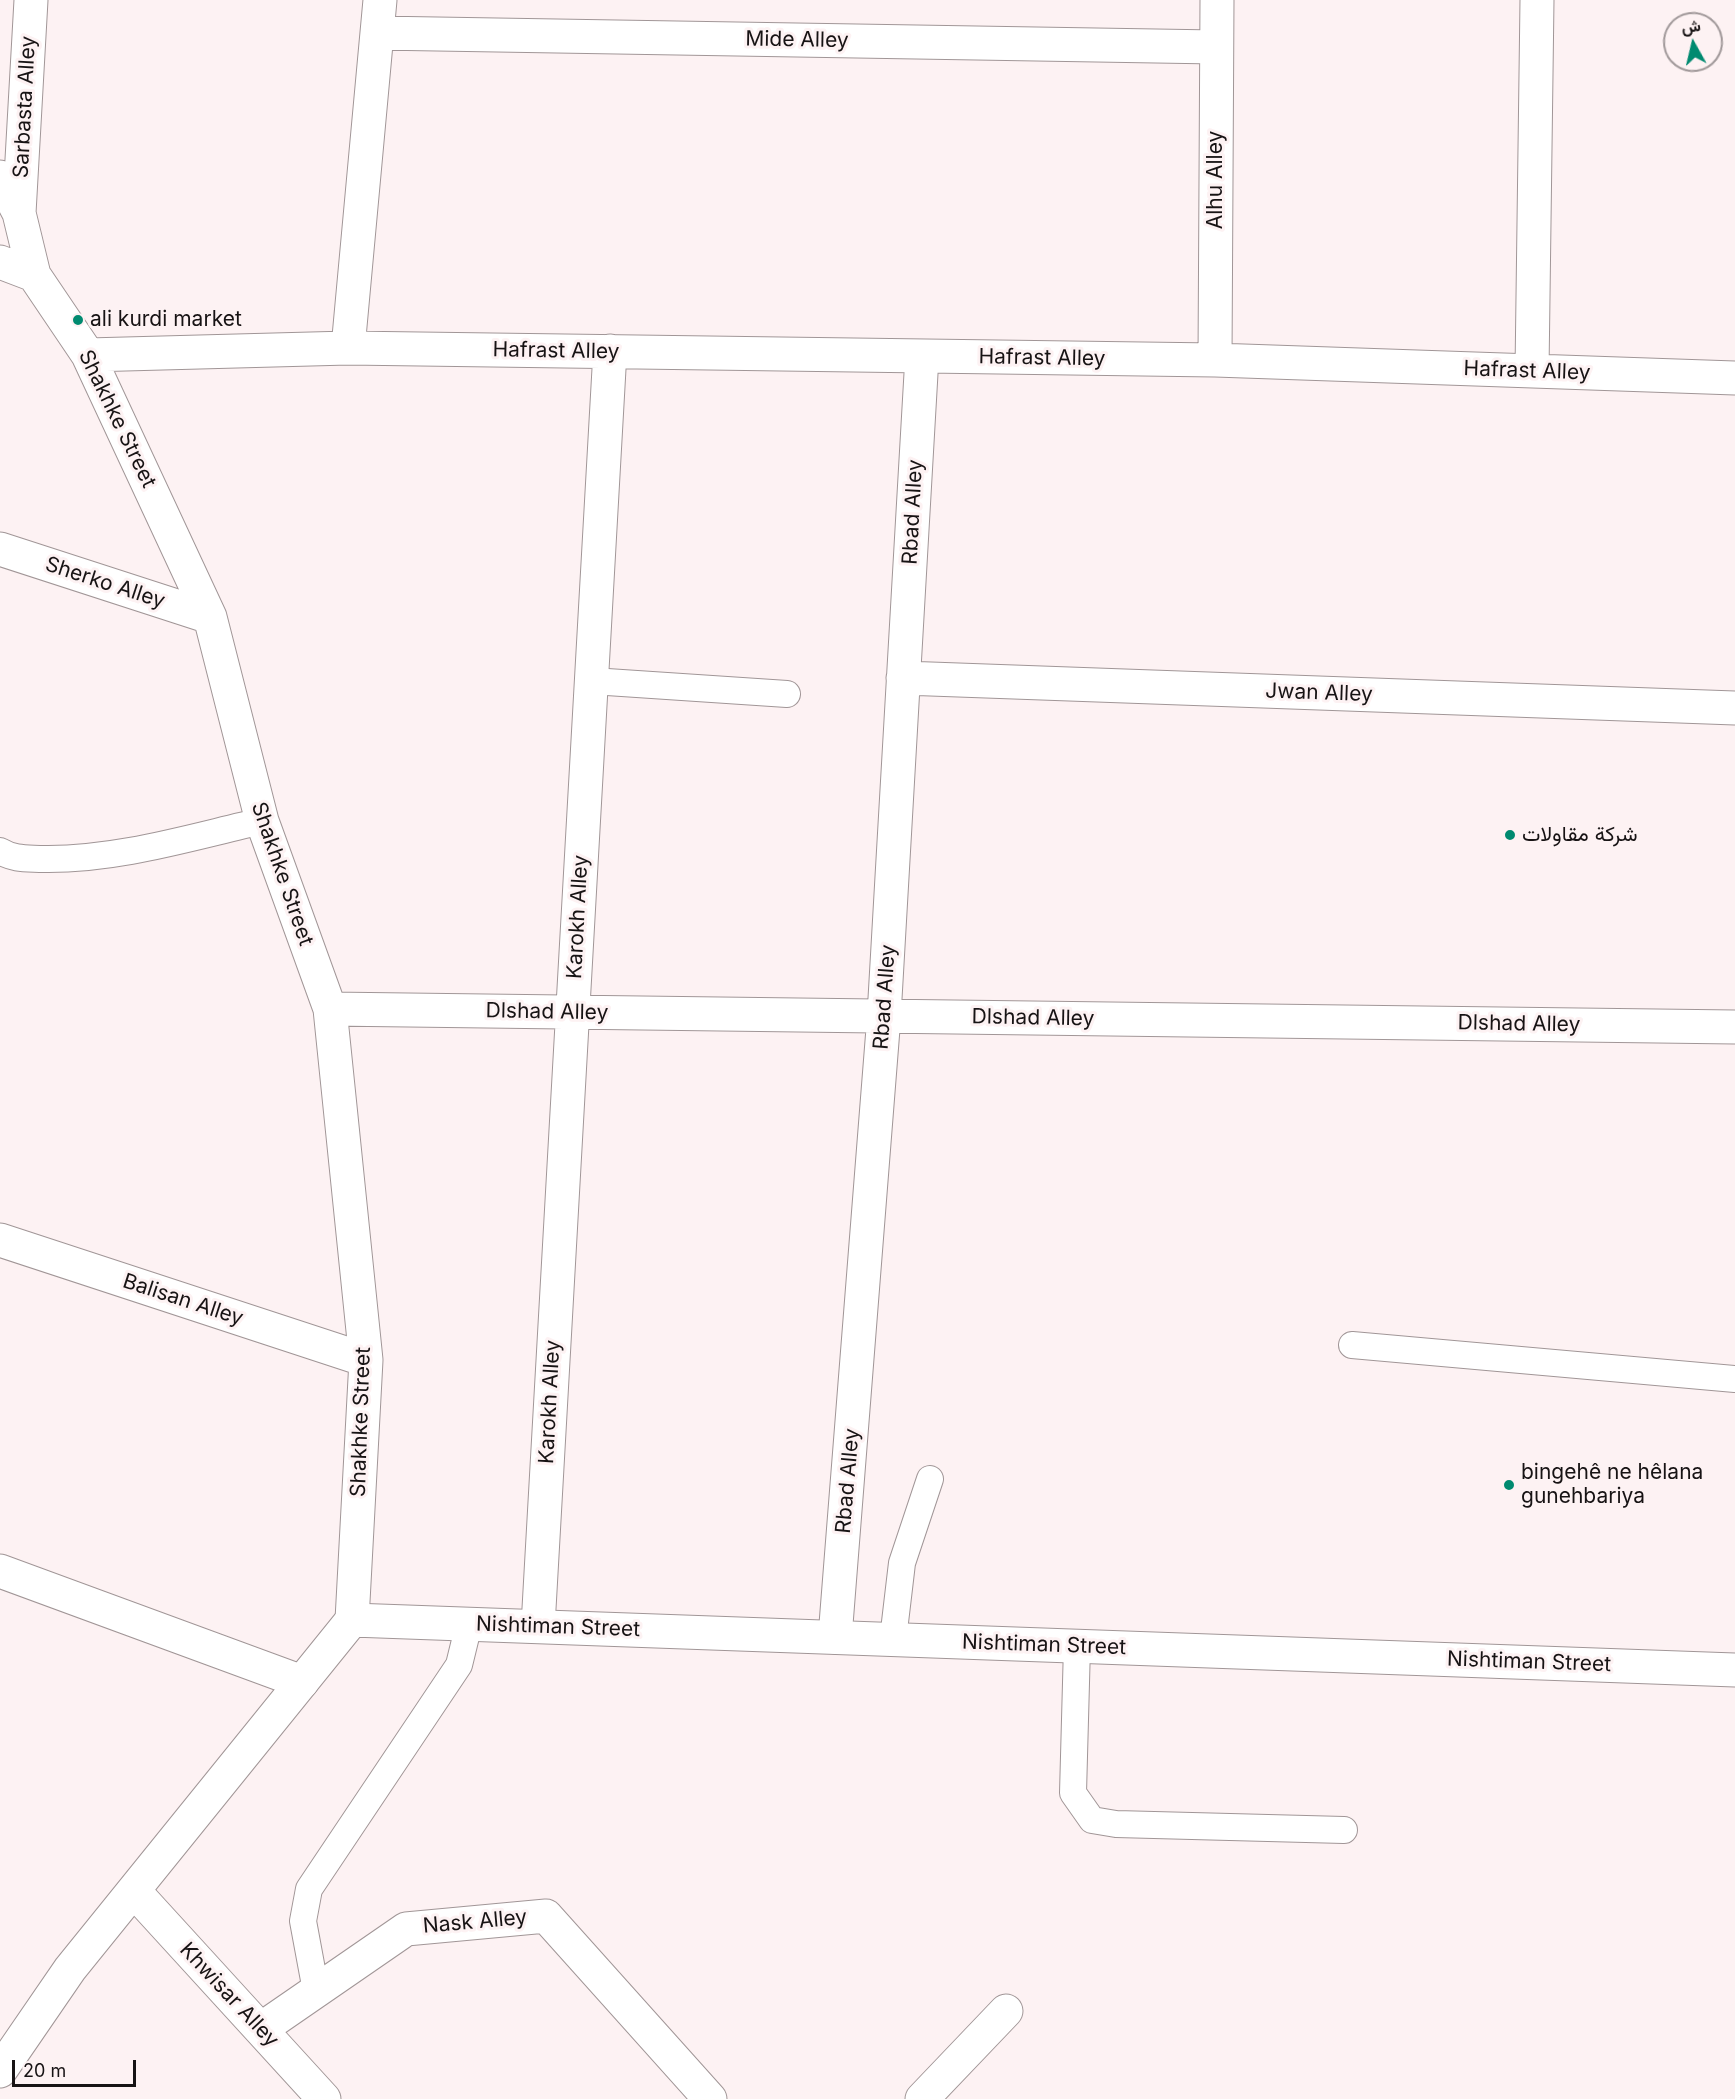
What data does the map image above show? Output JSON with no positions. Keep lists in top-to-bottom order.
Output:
{
  "streets": {
    "street": [
      "Mide Alley",
      "Sarbasta Alley",
      "Alhu Alley",
      "Hafrast Alley",
      "Shakhke Street",
      "Rbad Alley",
      "Sherko Alley",
      "Jwan Alley",
      "Karokh Alley",
      "Dlshad Alley",
      "Balisan Alley",
      "Nishtiman Street",
      "Nask Alley",
      "Khwisar Alley"
    ]
  },
  "crossings": [
    ["Mide Alley", "Alhu Alley"],
    ["Sarbasta Alley", "Shakhke Street"],
    ["Alhu Alley", "Hafrast Alley"],
    ["Hafrast Alley", "Shakhke Street"],
    ["Hafrast Alley", "Rbad Alley"],
    ["Hafrast Alley", "Karokh Alley"],
    ["Shakhke Street", "Sherko Alley"],
    ["Shakhke Street", "Dlshad Alley"],
    ["Shakhke Street", "Balisan Alley"],
    ["Shakhke Street", "Nishtiman Street"],
    ["Rbad Alley", "Jwan Alley"],
    ["Rbad Alley", "Dlshad Alley"],
    ["Rbad Alley", "Nishtiman Street"],
    ["Karokh Alley", "Dlshad Alley"],
    ["Karokh Alley", "Nishtiman Street"],
    ["Nask Alley", "Khwisar Alley"]
  ],
  "places": ["ali kurdi market", "شركة مقاولات", "bingehê ne hêlana gunehbariya"],
  "scale_bar": "20 m",
  "north": "top"
}
